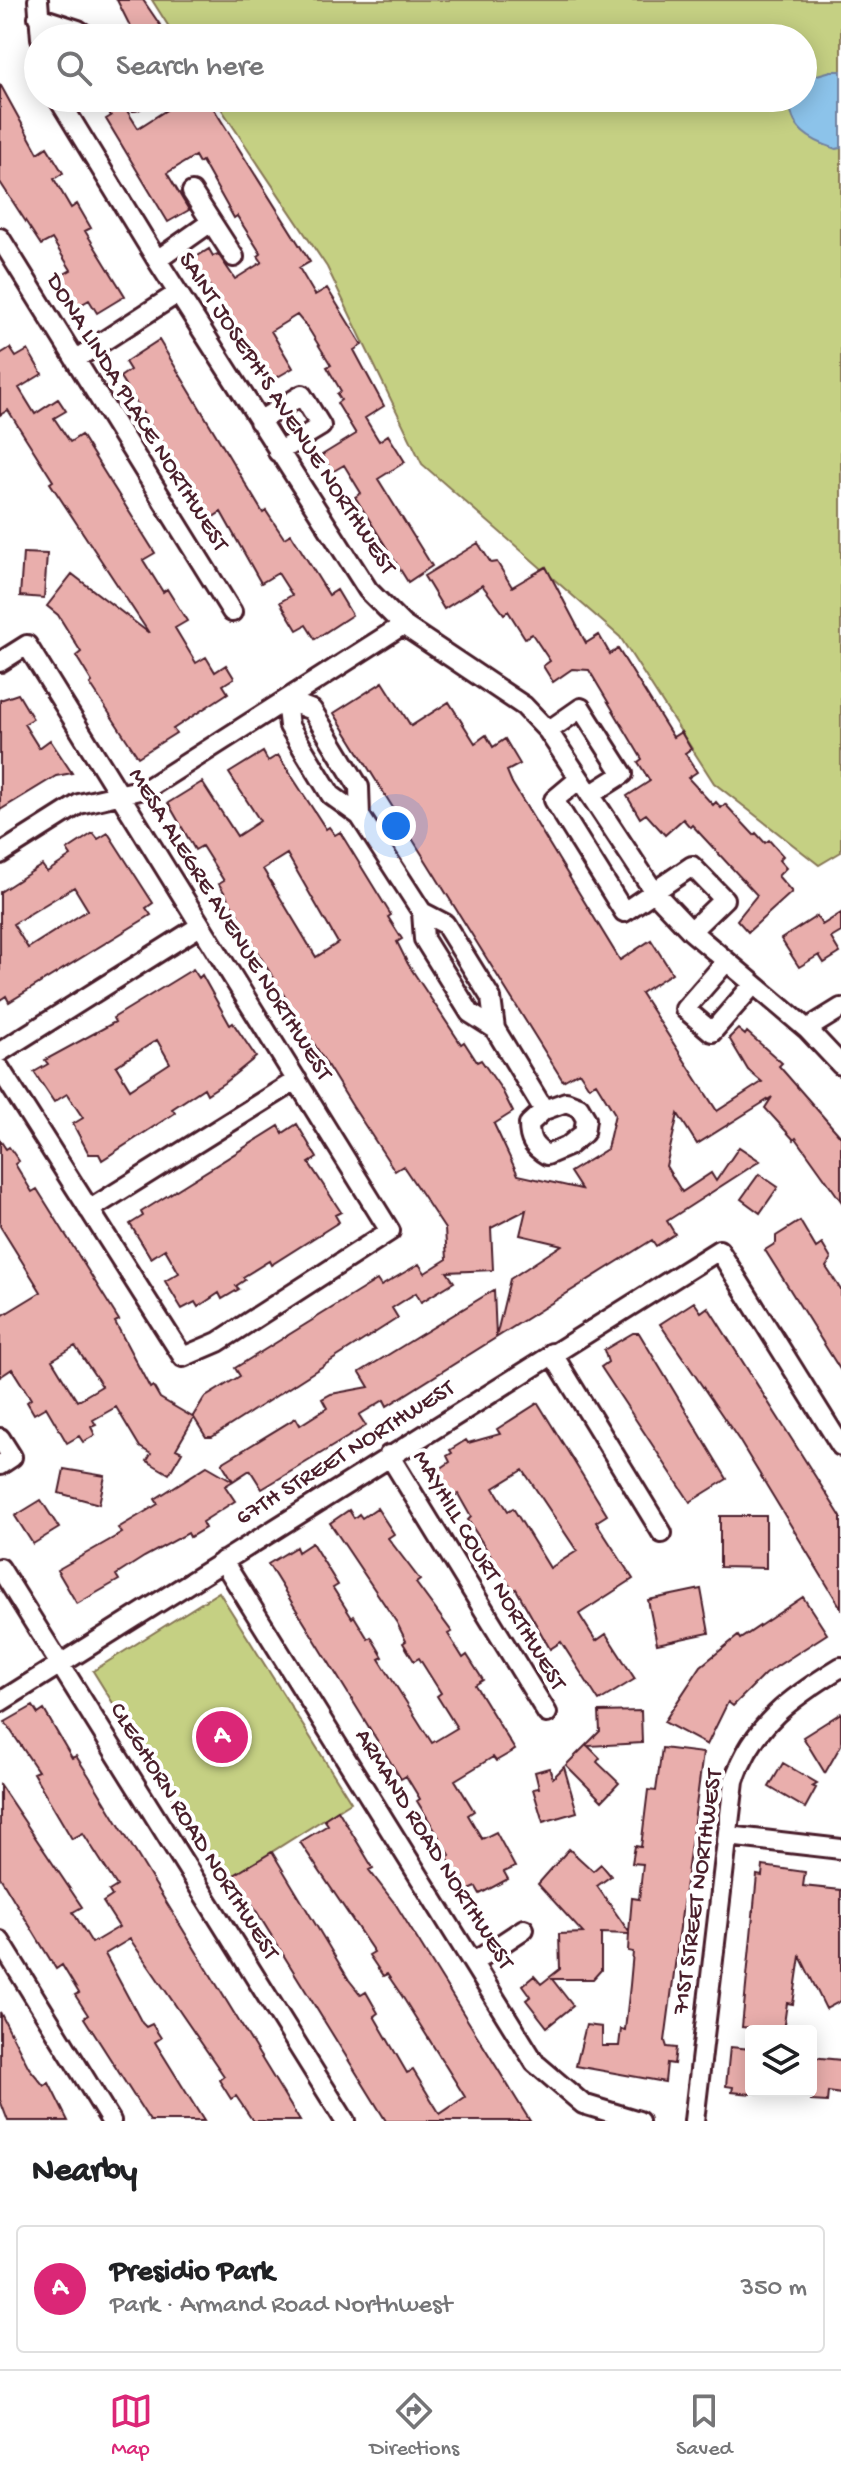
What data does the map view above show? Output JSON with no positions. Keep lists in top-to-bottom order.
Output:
{
  "streets": {
    "street": [
      "DONA LINDA PLACE NORTHWEST",
      "SAINT JOSEPH'S AVENUE NORTHWEST",
      "MESA ALEGRE AVENUE NORTHWEST",
      "67TH STREET NORTHWEST",
      "MAYHILL COURT NORTHWEST",
      "CLEGHORN ROAD NORTHWEST",
      "ARMAND ROAD NORTHWEST",
      "71ST STREET NORTHWEST"
    ]
  },
  "crossings": [
    ["67TH STREET NORTHWEST", "MAYHILL COURT NORTHWEST"],
    ["67TH STREET NORTHWEST", "CLEGHORN ROAD NORTHWEST"],
    ["67TH STREET NORTHWEST", "ARMAND ROAD NORTHWEST"]
  ],
  "page": {
    "search": "Search here",
    "pins": "A",
    "heading": "Nearby",
    "list": [
      {
        "mark": "A",
        "name": "Presidio Park",
        "note": "Park · Armand Road Northwest",
        "value": "350 m"
      }
    ],
    "nav": ["Map", "Directions", "Saved"]
  }
}
